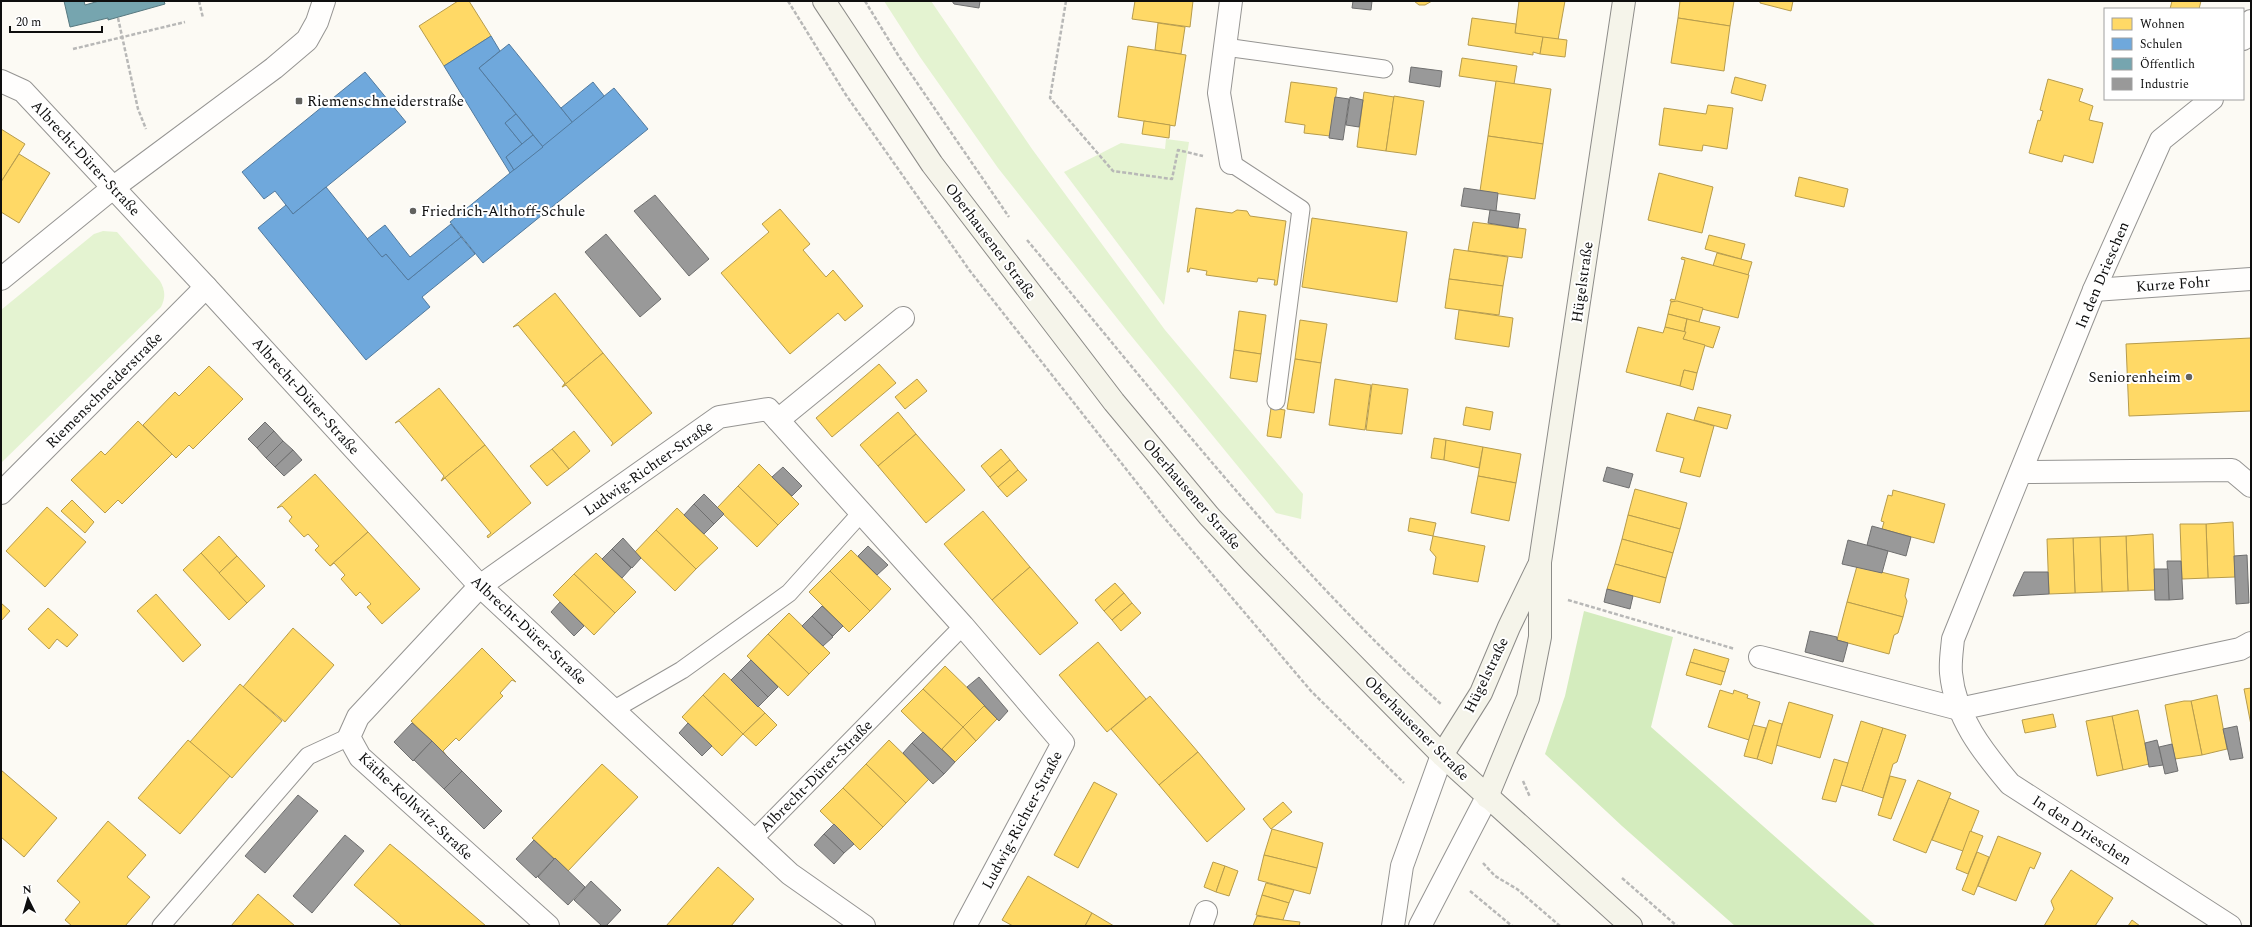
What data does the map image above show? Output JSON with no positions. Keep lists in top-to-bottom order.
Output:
{
  "streets": {
    "main road": ["Oberhausener Straße", "Hügelstraße"],
    "street": [
      "Albrecht-Dürer-Straße",
      "In den Drieschen",
      "Kurze Fohr",
      "Riemenschneiderstraße",
      "Ludwig-Richter-Straße",
      "Käthe-Kollwitz-Straße"
    ]
  },
  "crossings": [
    ["Albrecht-Dürer-Straße", "Riemenschneiderstraße"],
    ["Albrecht-Dürer-Straße", "Ludwig-Richter-Straße"],
    ["Albrecht-Dürer-Straße", "Käthe-Kollwitz-Straße"],
    ["Oberhausener Straße", "Hügelstraße"],
    ["In den Drieschen", "Kurze Fohr"],
    ["Ludwig-Richter-Straße", "Käthe-Kollwitz-Straße"]
  ],
  "places": {
    "transit": ["Riemenschneiderstraße"],
    "other": ["Friedrich-Althoff-Schule", "Seniorenheim"]
  },
  "legend": [
    "Wohnen",
    "Schulen",
    "Öffentlich",
    "Industrie"
  ],
  "scale_bar": "20 m",
  "north": "top"
}
